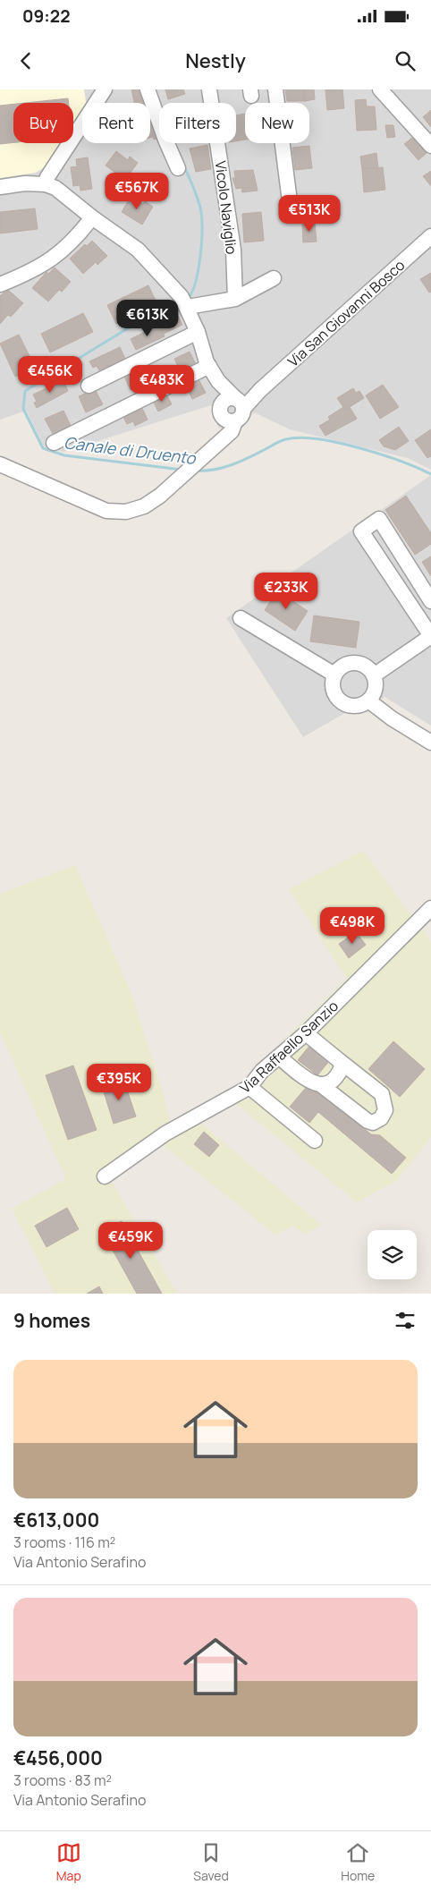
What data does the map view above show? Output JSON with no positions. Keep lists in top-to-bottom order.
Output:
{
  "streets": {
    "street": ["Vicolo Naviglio", "Via San Giovanni Bosco", "Via Raffaello Sanzio"]
  },
  "water": ["Canale di Druento"],
  "page": {
    "status": "09:22",
    "header": "Nestly",
    "chip": [
      "Buy",
      "Rent",
      "Filters",
      "New"
    ],
    "price": [
      "€567K",
      "€513K",
      "€613K",
      "€456K",
      "€483K",
      "€233K",
      "€498K",
      "€395K",
      "€459K"
    ],
    "heading": "9 homes",
    "list": [
      {
        "name": "€613,000",
        "note": "3 rooms · 116 m² · Via Antonio Serafino"
      },
      {
        "name": "€456,000",
        "note": "3 rooms · 83 m² · Via Antonio Serafino"
      }
    ],
    "tabs": ["Map", "Saved", "Home"]
  }
}
